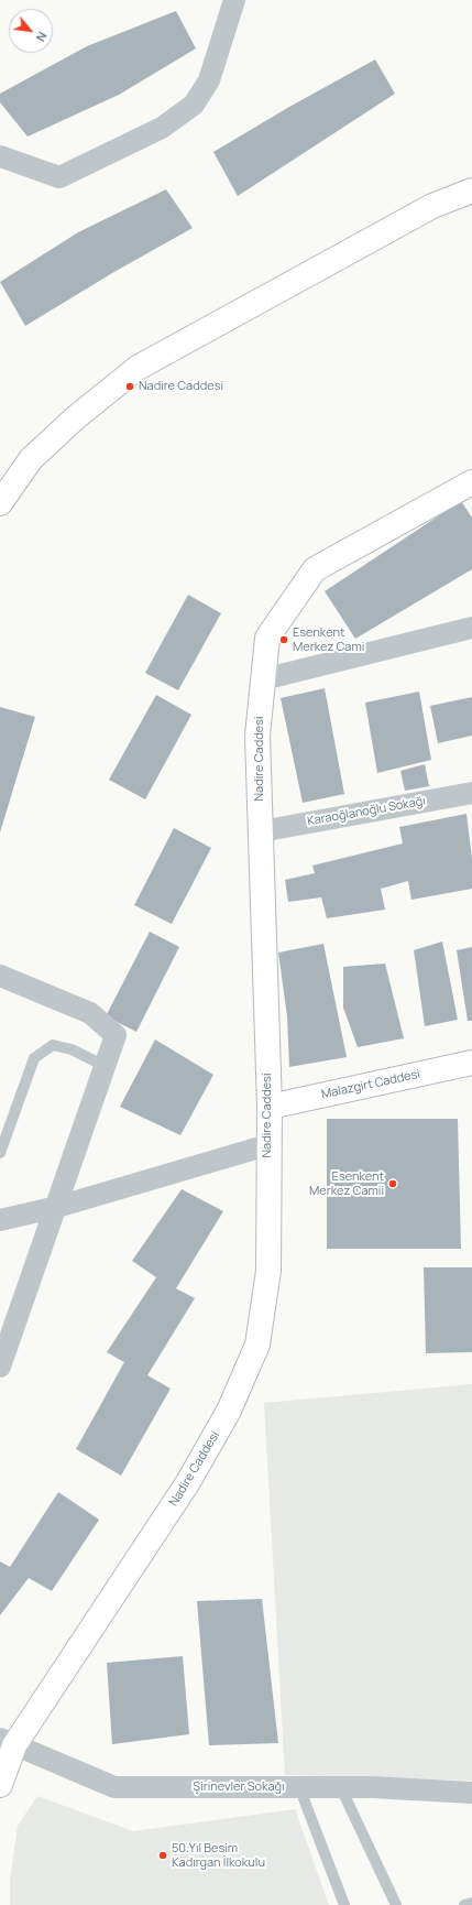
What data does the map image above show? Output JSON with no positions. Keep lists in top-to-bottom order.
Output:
{
  "streets": {
    "street": [
      "Nadire Caddesi",
      "Karaoğlanoğlu Sokağı",
      "Malazgirt Caddesi",
      "Şirinevler Sokağı"
    ]
  },
  "crossings": [
    ["Nadire Caddesi", "Karaoğlanoğlu Sokağı"],
    ["Nadire Caddesi", "Malazgirt Caddesi"],
    ["Nadire Caddesi", "Şirinevler Sokağı"]
  ],
  "places": [
    "Nadire Caddesi",
    "Esenkent Merkez Cami",
    "Esenkent Merkez Camii",
    "50.Yıl Besim Kadırgan İlkokulu"
  ],
  "north": "bottom right"
}
